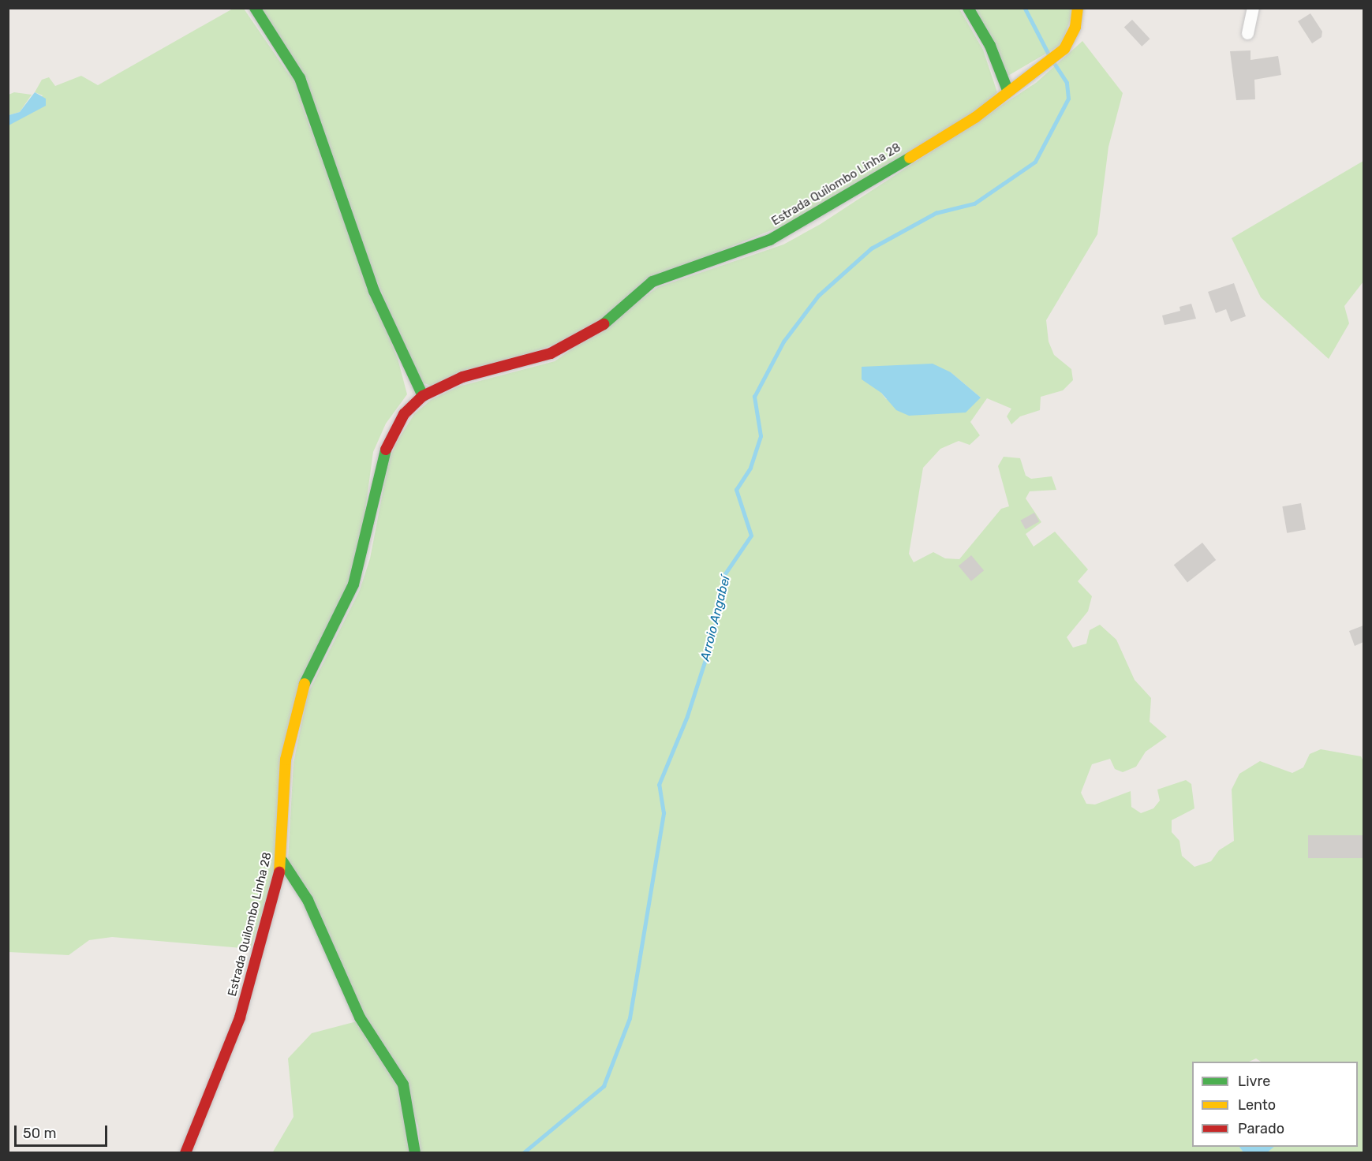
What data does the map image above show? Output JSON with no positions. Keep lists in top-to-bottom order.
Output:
{
  "streets": {
    "street": ["Estrada Quilombo Linha 28"]
  },
  "water": ["Arroio Angabeí"],
  "legend": ["Livre", "Lento", "Parado"],
  "scale_bar": "50 m"
}
